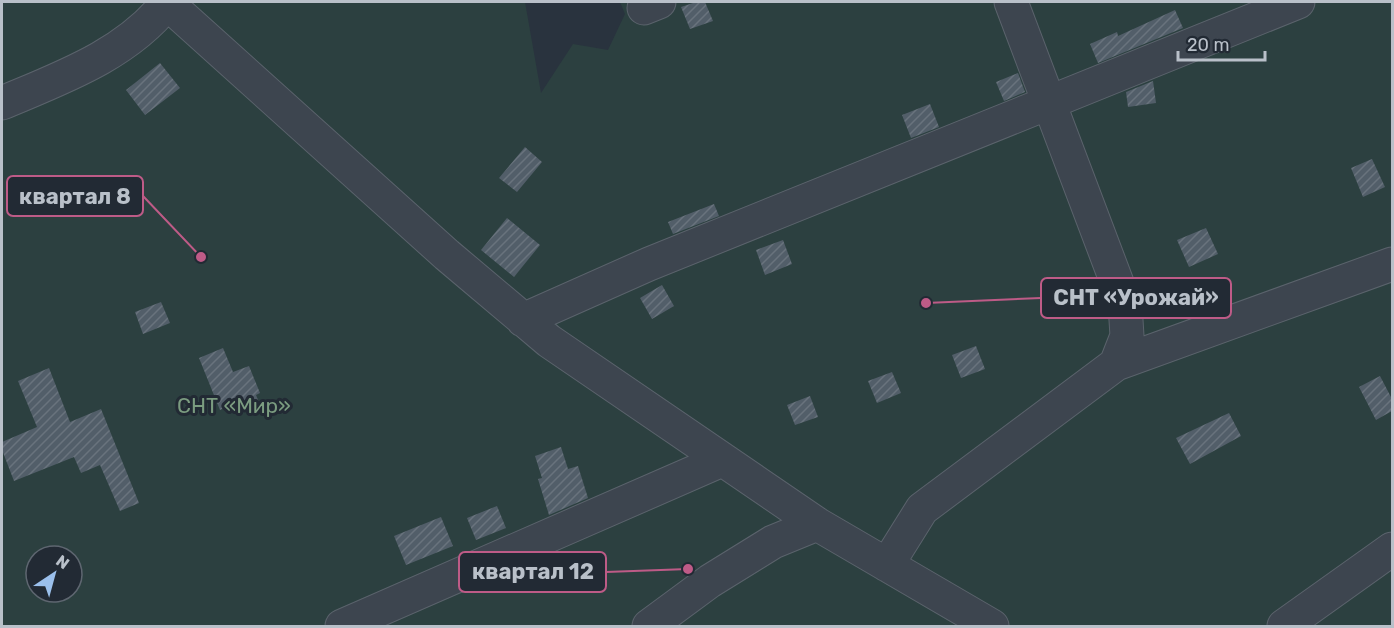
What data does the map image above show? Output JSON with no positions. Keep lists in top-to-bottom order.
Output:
{
  "parks": ["СНТ «Мир»"],
  "places": ["квартал 8", "СНТ «Урожай»", "квартал 12"],
  "scale_bar": "20 m",
  "north": "top right"
}
